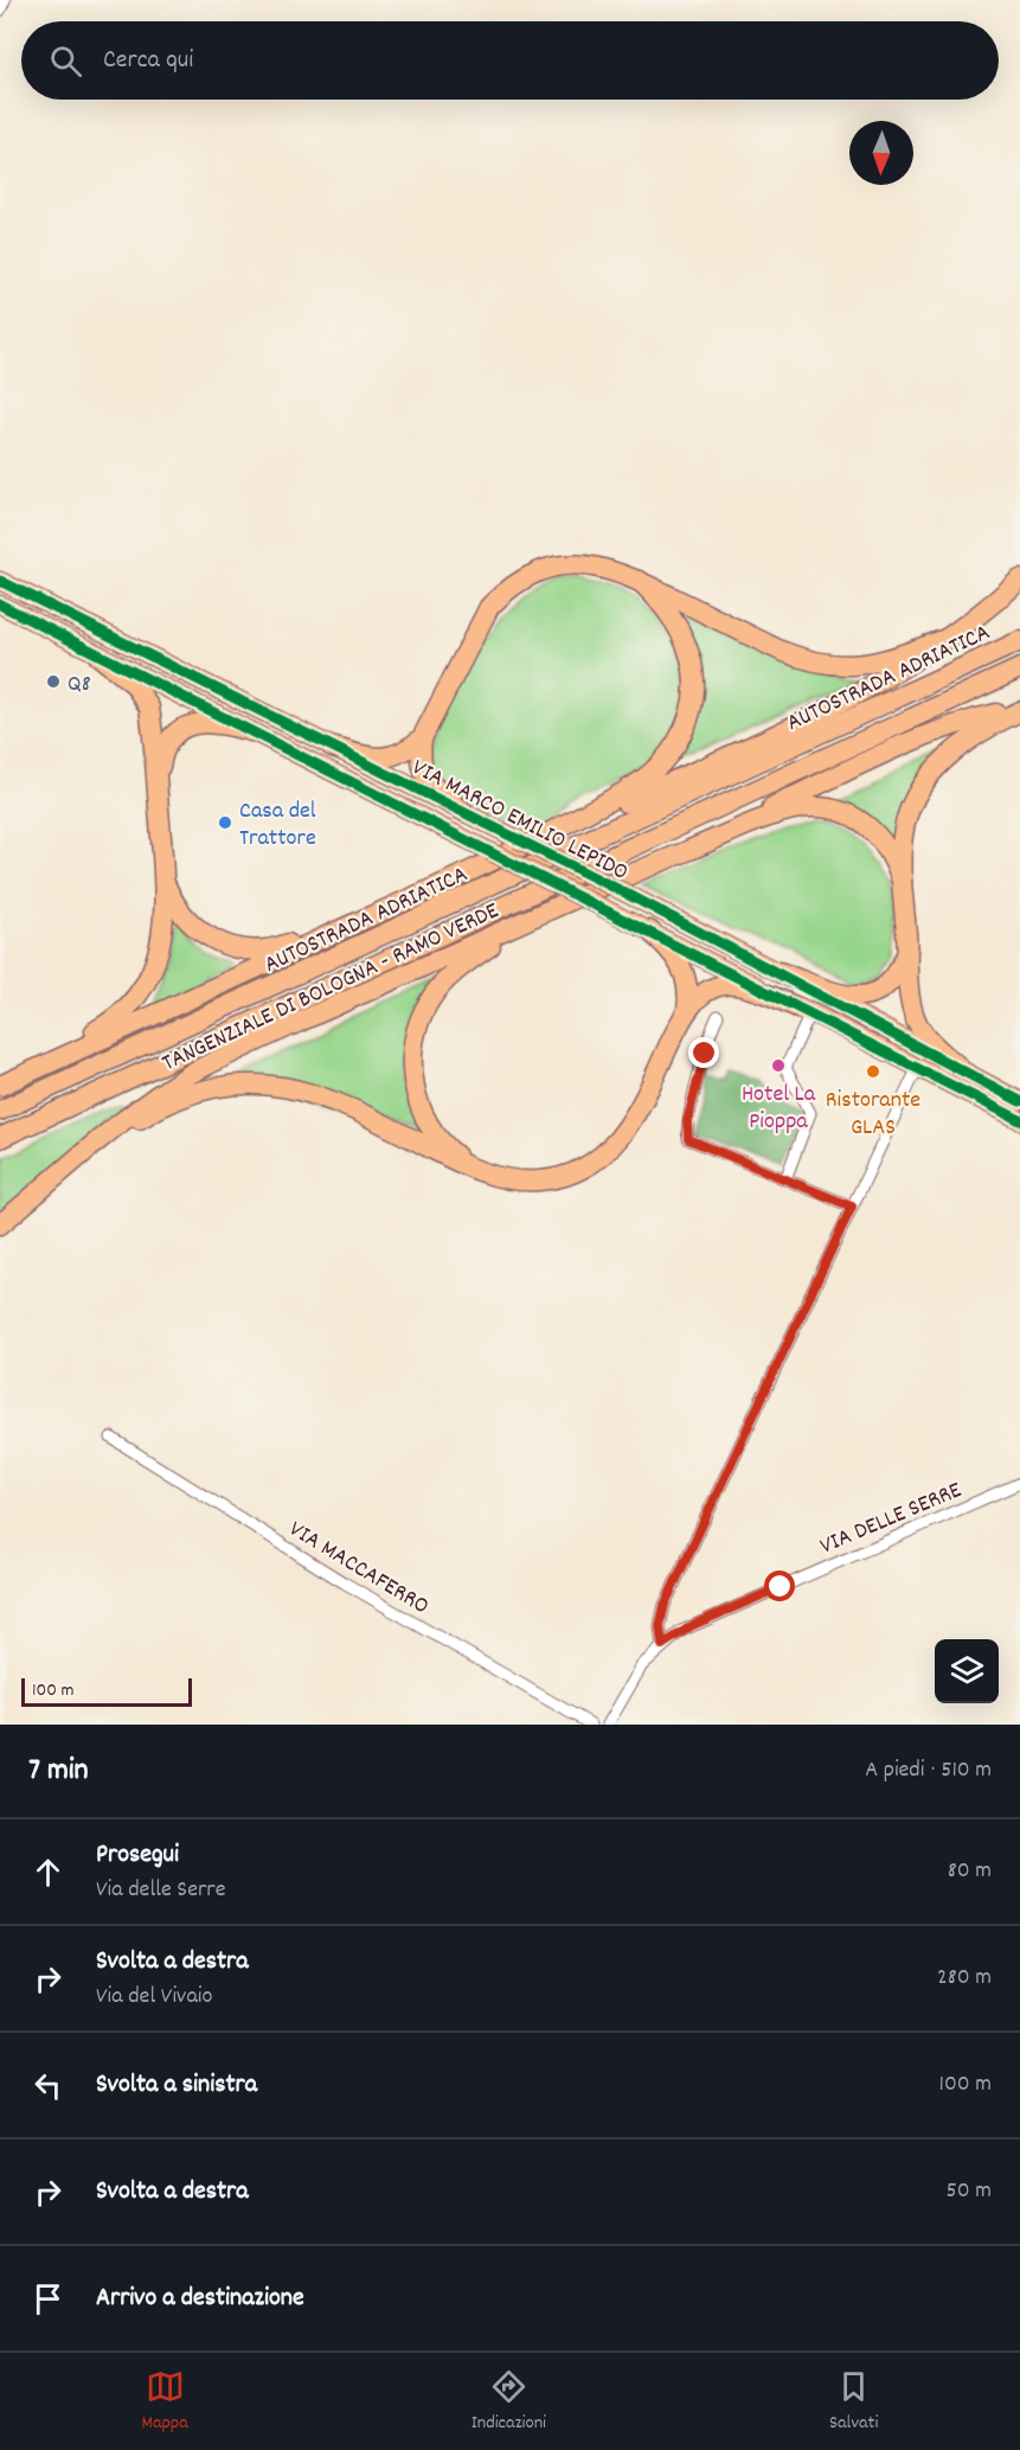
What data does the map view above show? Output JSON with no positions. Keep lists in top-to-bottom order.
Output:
{
  "streets": {
    "highway": ["AUTOSTRADA ADRIATICA", "TANGENZIALE DI BOLOGNA - RAMO VERDE"],
    "main road": ["VIA MARCO EMILIO LEPIDO"],
    "street": ["VIA DELLE SERRE", "VIA MACCAFERRO"]
  },
  "places": [
    "Q8",
    "Casa del Trattore",
    "Hotel La Pioppa",
    "Ristorante GLAS"
  ],
  "scale_bar": "100 m",
  "north": "bottom",
  "page": {
    "search": "Cerca qui",
    "scale": "100 m",
    "heading": ["7 min", "A piedi · 510 m"],
    "list": [
      ["Prosegui", "Via delle Serre", "80 m"],
      ["Svolta a destra", "Via del Vivaio", "280 m"],
      ["Svolta a sinistra", "100 m"],
      ["Svolta a destra", "50 m"],
      "Arrivo a destinazione"
    ],
    "nav": ["Mappa", "Indicazioni", "Salvati"]
  }
}
